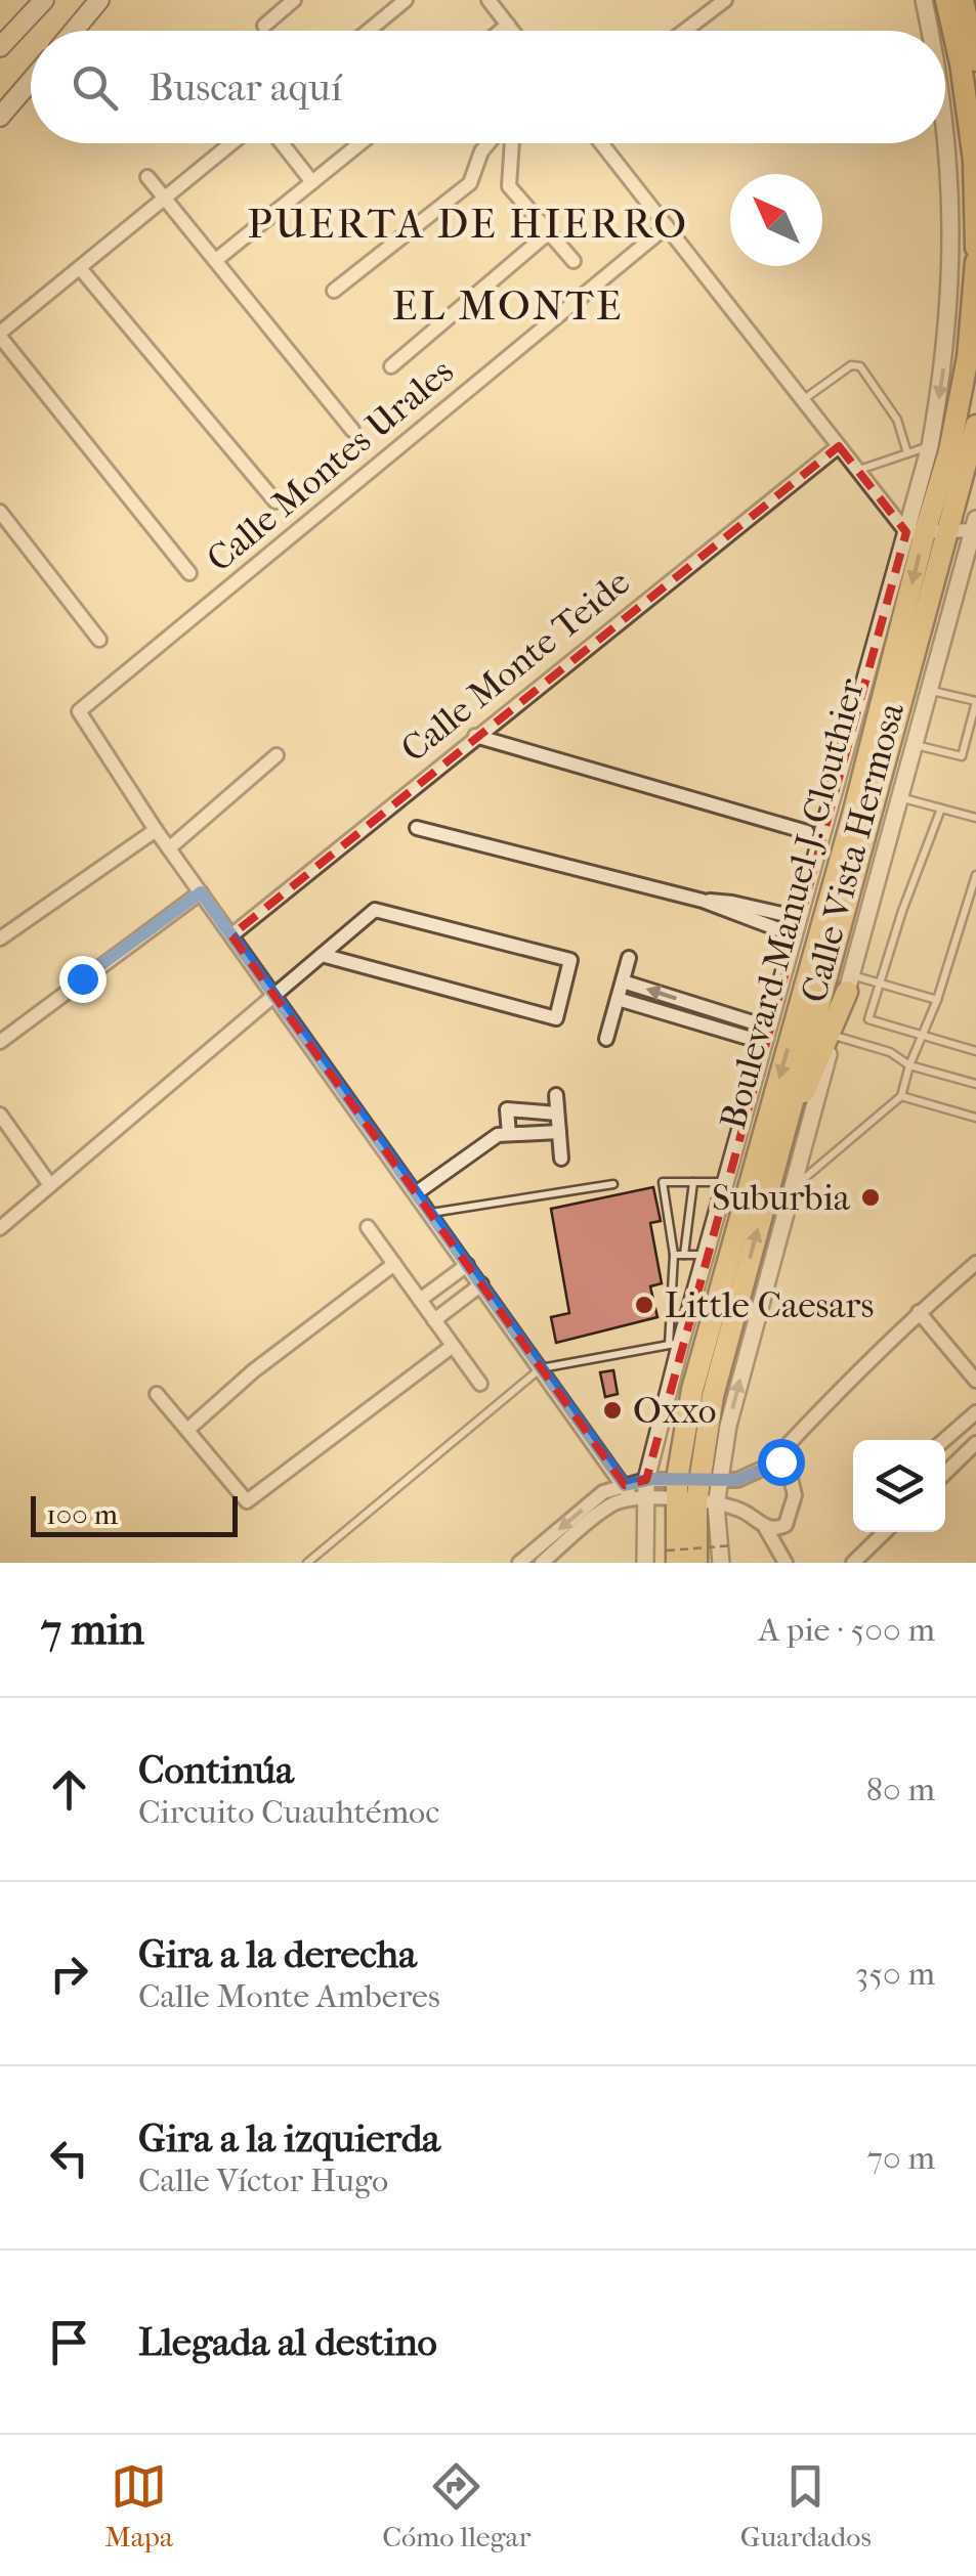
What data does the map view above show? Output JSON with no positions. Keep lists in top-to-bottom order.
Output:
{
  "streets": {
    "main road": ["Boulevard Manuel J. Clouthier"],
    "street": ["Calle Montes Urales", "Calle Monte Teide", "Calle Vista Hermosa"]
  },
  "crossings": [
    ["Calle Vista Hermosa", "Boulevard Manuel J. Clouthier"]
  ],
  "districts": ["PUERTA DE HIERRO", "EL MONTE"],
  "places": ["Suburbia", "Little Caesars", "Oxxo"],
  "scale_bar": "100 m",
  "north": "top left",
  "page": {
    "search": "Buscar aquí",
    "scale": "100 m",
    "heading": ["7 min", "A pie · 500 m"],
    "list": [
      ["Continúa", "Circuito Cuauhtémoc", "80 m"],
      ["Gira a la derecha", "Calle Monte Amberes", "350 m"],
      ["Gira a la izquierda", "Calle Víctor Hugo", "70 m"],
      "Llegada al destino"
    ],
    "nav": ["Mapa", "Cómo llegar", "Guardados"]
  }
}
